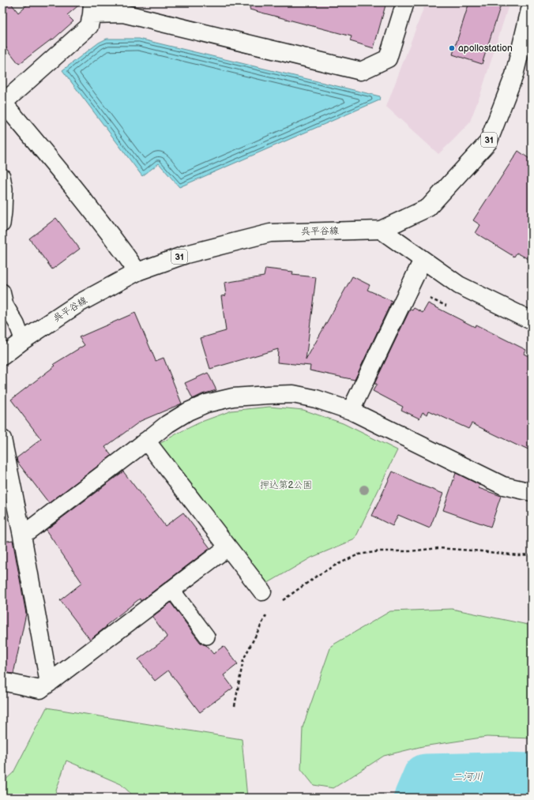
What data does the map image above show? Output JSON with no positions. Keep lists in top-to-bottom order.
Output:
{
  "streets": {
    "street": ["31", "呉平谷線"]
  },
  "water": ["二河川"],
  "parks": ["押込第2公園"],
  "places": ["apollostation"]
}
